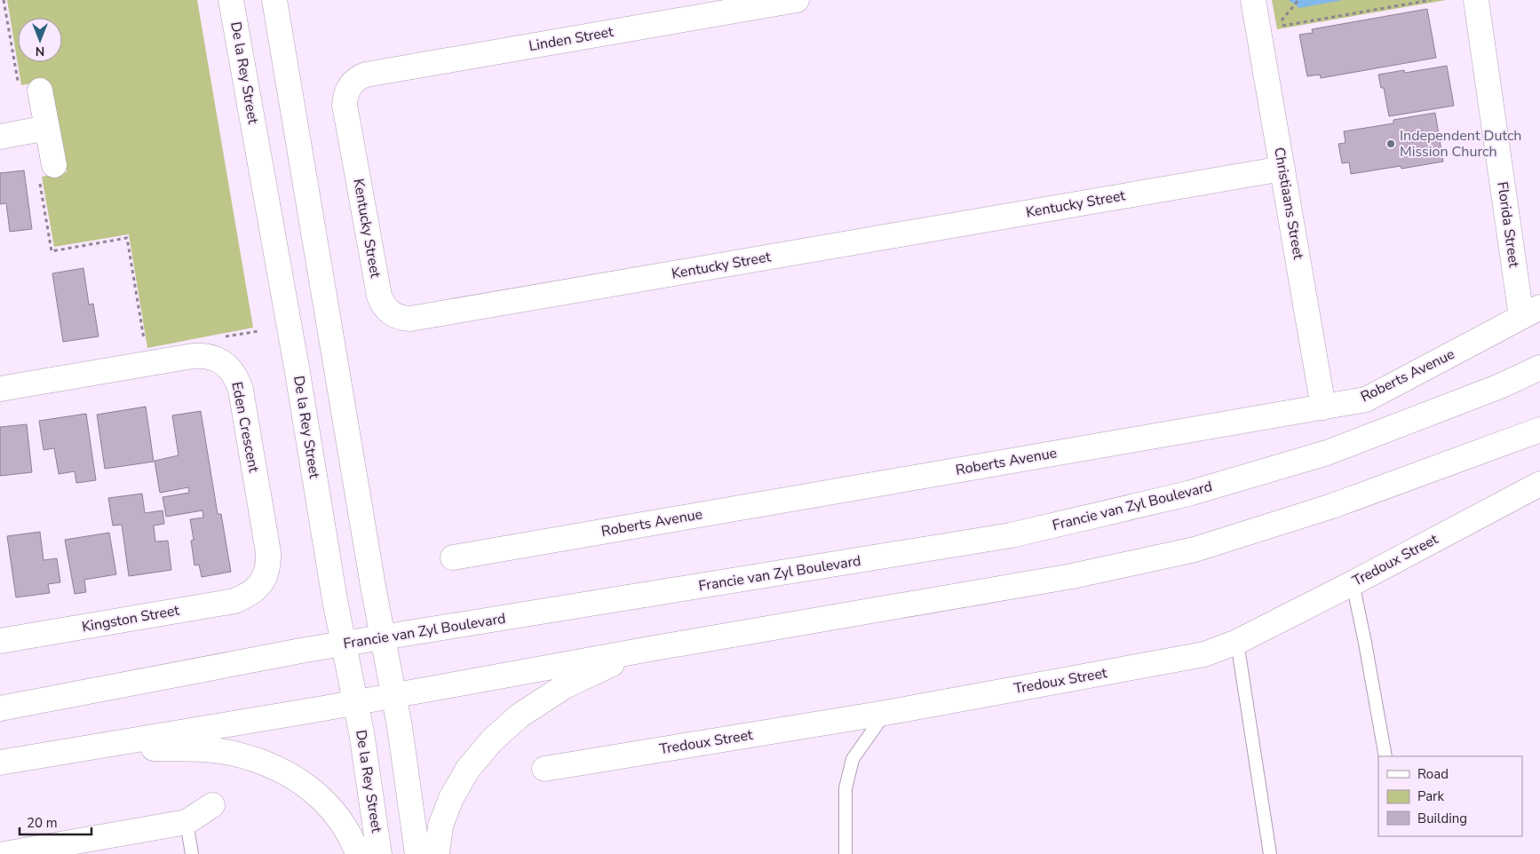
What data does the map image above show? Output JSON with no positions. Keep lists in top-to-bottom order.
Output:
{
  "streets": {
    "main road": [
      "Linden Street",
      "De la Rey Street",
      "Christiaans Street",
      "Kentucky Street",
      "Florida Street",
      "Roberts Avenue",
      "Eden Crescent",
      "Francie van Zyl Boulevard",
      "Tredoux Street",
      "Kingston Street"
    ]
  },
  "crossings": [
    ["Linden Street", "Kentucky Street"],
    ["De la Rey Street", "Francie van Zyl Boulevard"],
    ["Christiaans Street", "Kentucky Street"],
    ["Christiaans Street", "Roberts Avenue"],
    ["Florida Street", "Roberts Avenue"],
    ["Eden Crescent", "Kingston Street"]
  ],
  "places": ["Independent Dutch Mission Church"],
  "legend": ["Road", "Park", "Building"],
  "scale_bar": "20 m",
  "north": "bottom"
}
